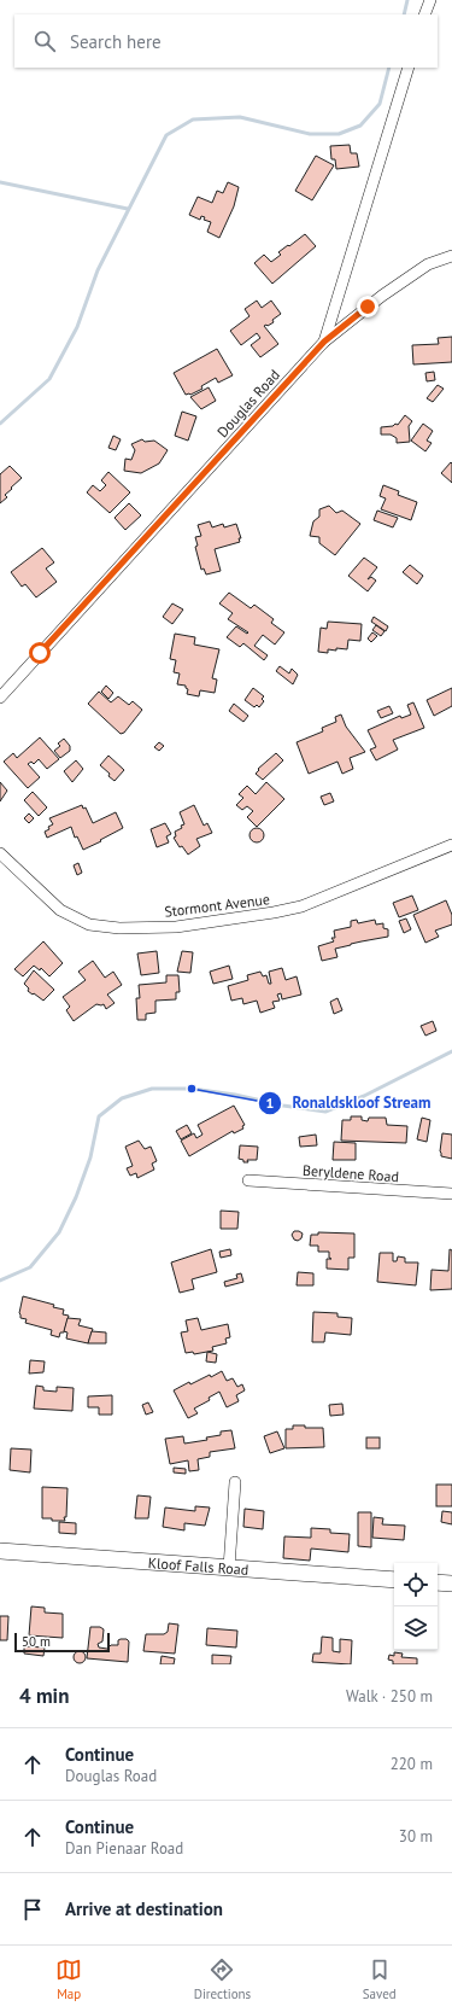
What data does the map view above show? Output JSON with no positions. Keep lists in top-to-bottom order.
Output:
{
  "streets": {
    "main road": ["Kloof Falls Road"],
    "street": ["Douglas Road", "Stormont Avenue", "Beryldene Road"]
  },
  "places": ["Ronaldskloof Stream"],
  "scale_bar": "50 m",
  "page": {
    "search": "Search here",
    "scale": "50 m",
    "heading": ["4 min", "Walk · 250 m"],
    "list": [
      ["Continue", "Douglas Road", "220 m"],
      ["Continue", "Dan Pienaar Road", "30 m"],
      "Arrive at destination"
    ],
    "nav": ["Map", "Directions", "Saved"]
  }
}
